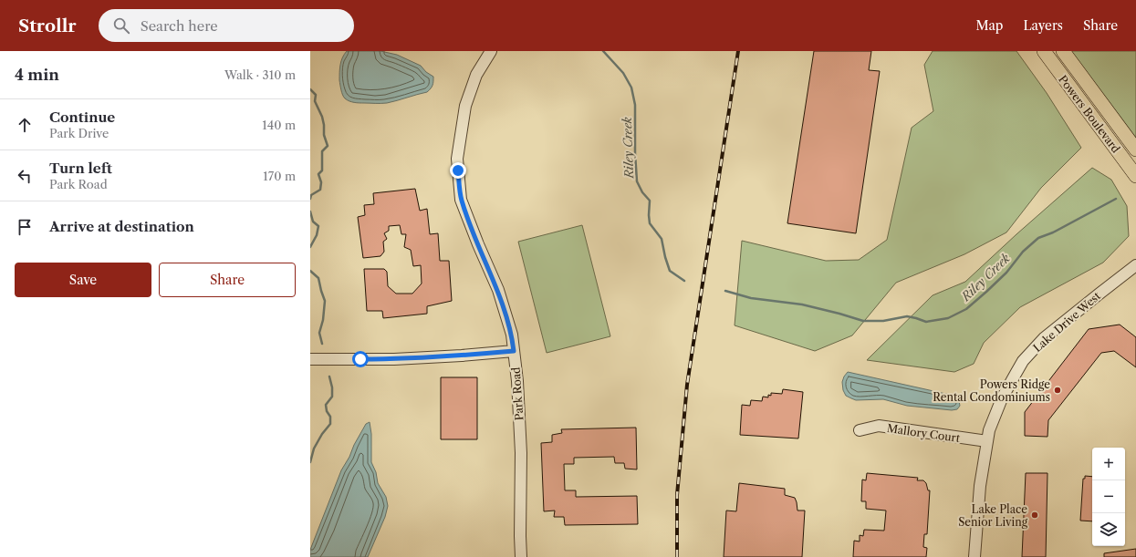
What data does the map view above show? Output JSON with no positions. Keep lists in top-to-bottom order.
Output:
{
  "streets": {
    "main road": ["Powers Boulevard"],
    "street": ["Lake Drive West", "Park Road", "Mallory Court"]
  },
  "crossings": [
    ["Lake Drive West", "Mallory Court"]
  ],
  "water": ["Riley Creek"],
  "places": ["Powers Ridge Rental Condominiums", "Lake Place Senior Living"],
  "page": {
    "header": "Strollr",
    "search": "Search here",
    "nav": ["Map", "Layers", "Share"],
    "heading": ["4 min", "Walk · 310 m"],
    "list": [
      ["Continue", "Park Drive", "140 m"],
      ["Turn left", "Park Road", "170 m"],
      "Arrive at destination"
    ],
    "buttons": ["Save", "Share"],
    "map_buttons": ["+", "−"]
  }
}
